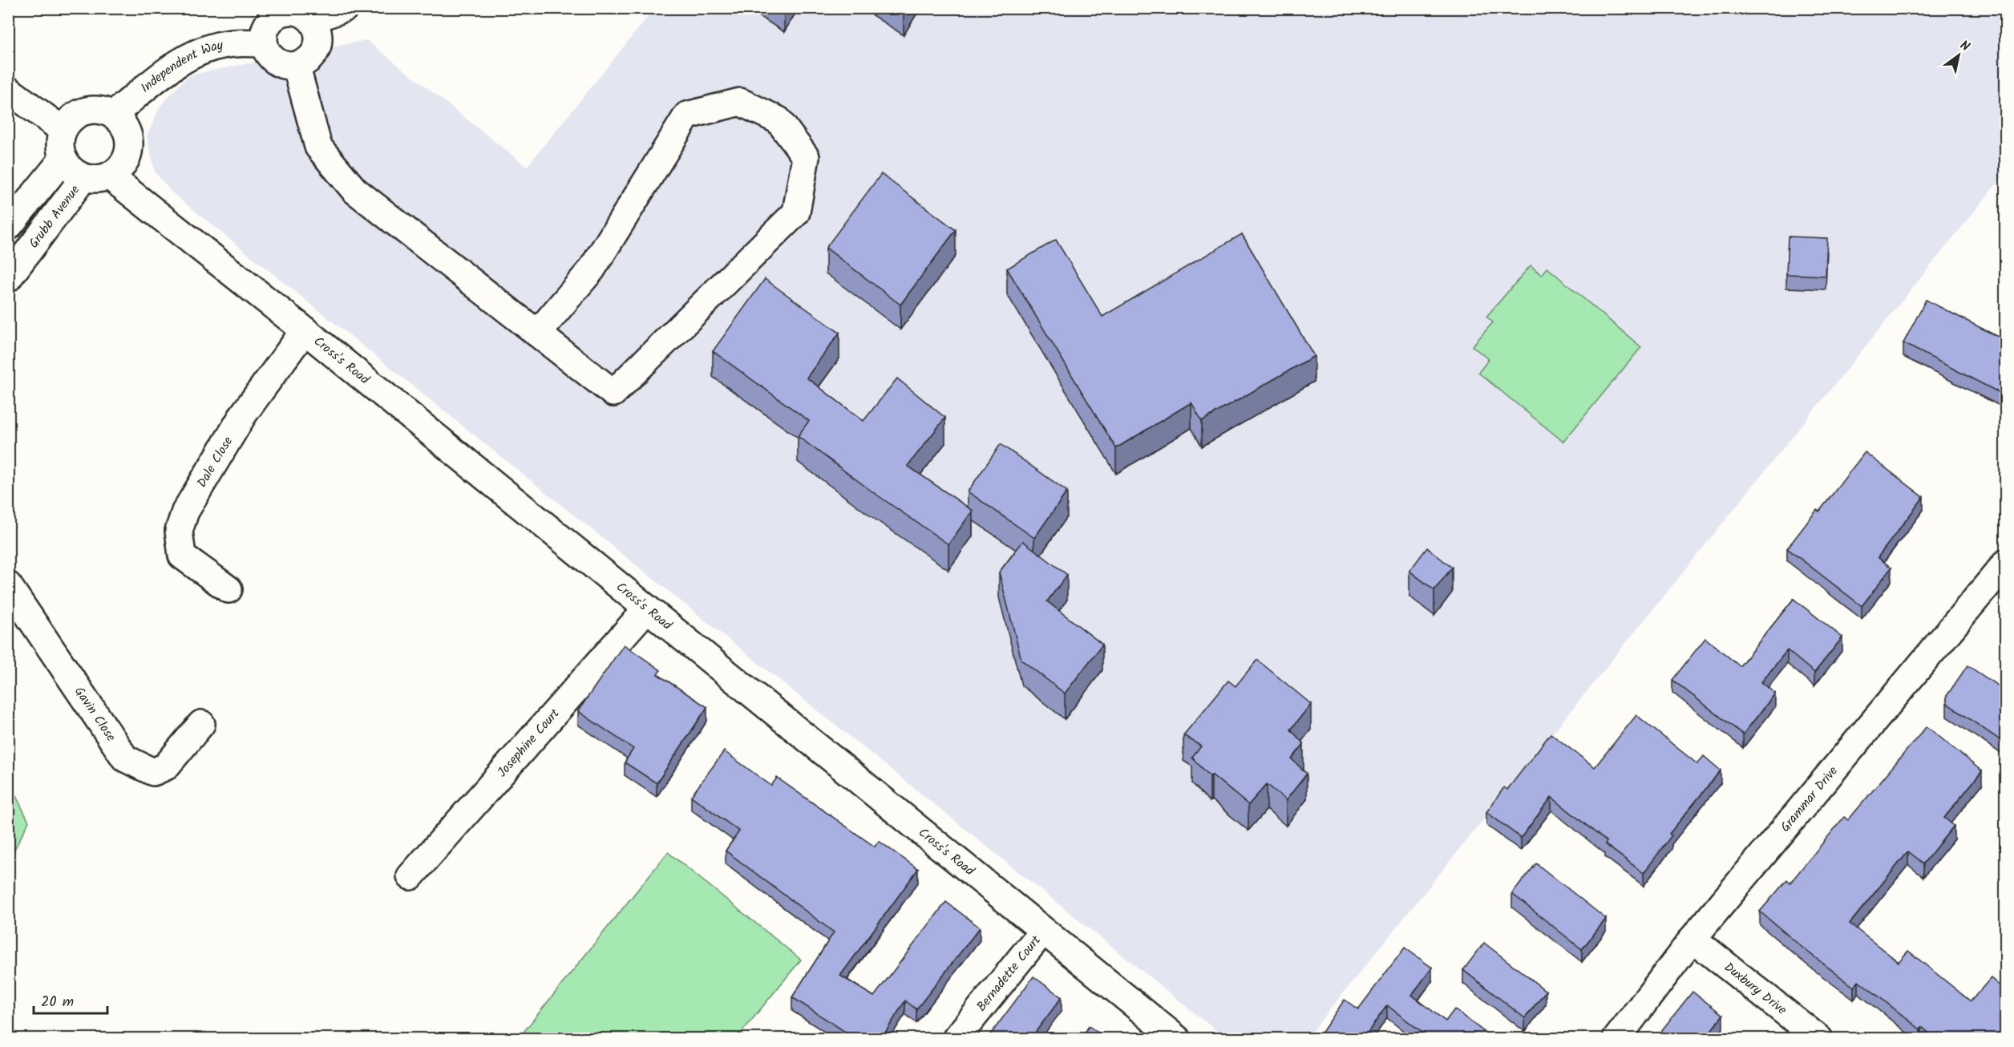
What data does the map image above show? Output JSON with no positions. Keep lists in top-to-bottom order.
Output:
{
  "streets": {
    "street": [
      "Independent Way",
      "Grubb Avenue",
      "Cross's Road",
      "Dale Close",
      "Gavin Close",
      "Josephine Court",
      "Grammar Drive",
      "Bernadette Court",
      "Duxbury Drive"
    ]
  },
  "crossings": [
    ["Independent Way", "Grubb Avenue"],
    ["Independent Way", "Cross's Road"],
    ["Grubb Avenue", "Cross's Road"],
    ["Cross's Road", "Dale Close"],
    ["Cross's Road", "Josephine Court"],
    ["Cross's Road", "Bernadette Court"],
    ["Grammar Drive", "Duxbury Drive"]
  ],
  "scale_bar": "20 m",
  "north": "top right"
}
